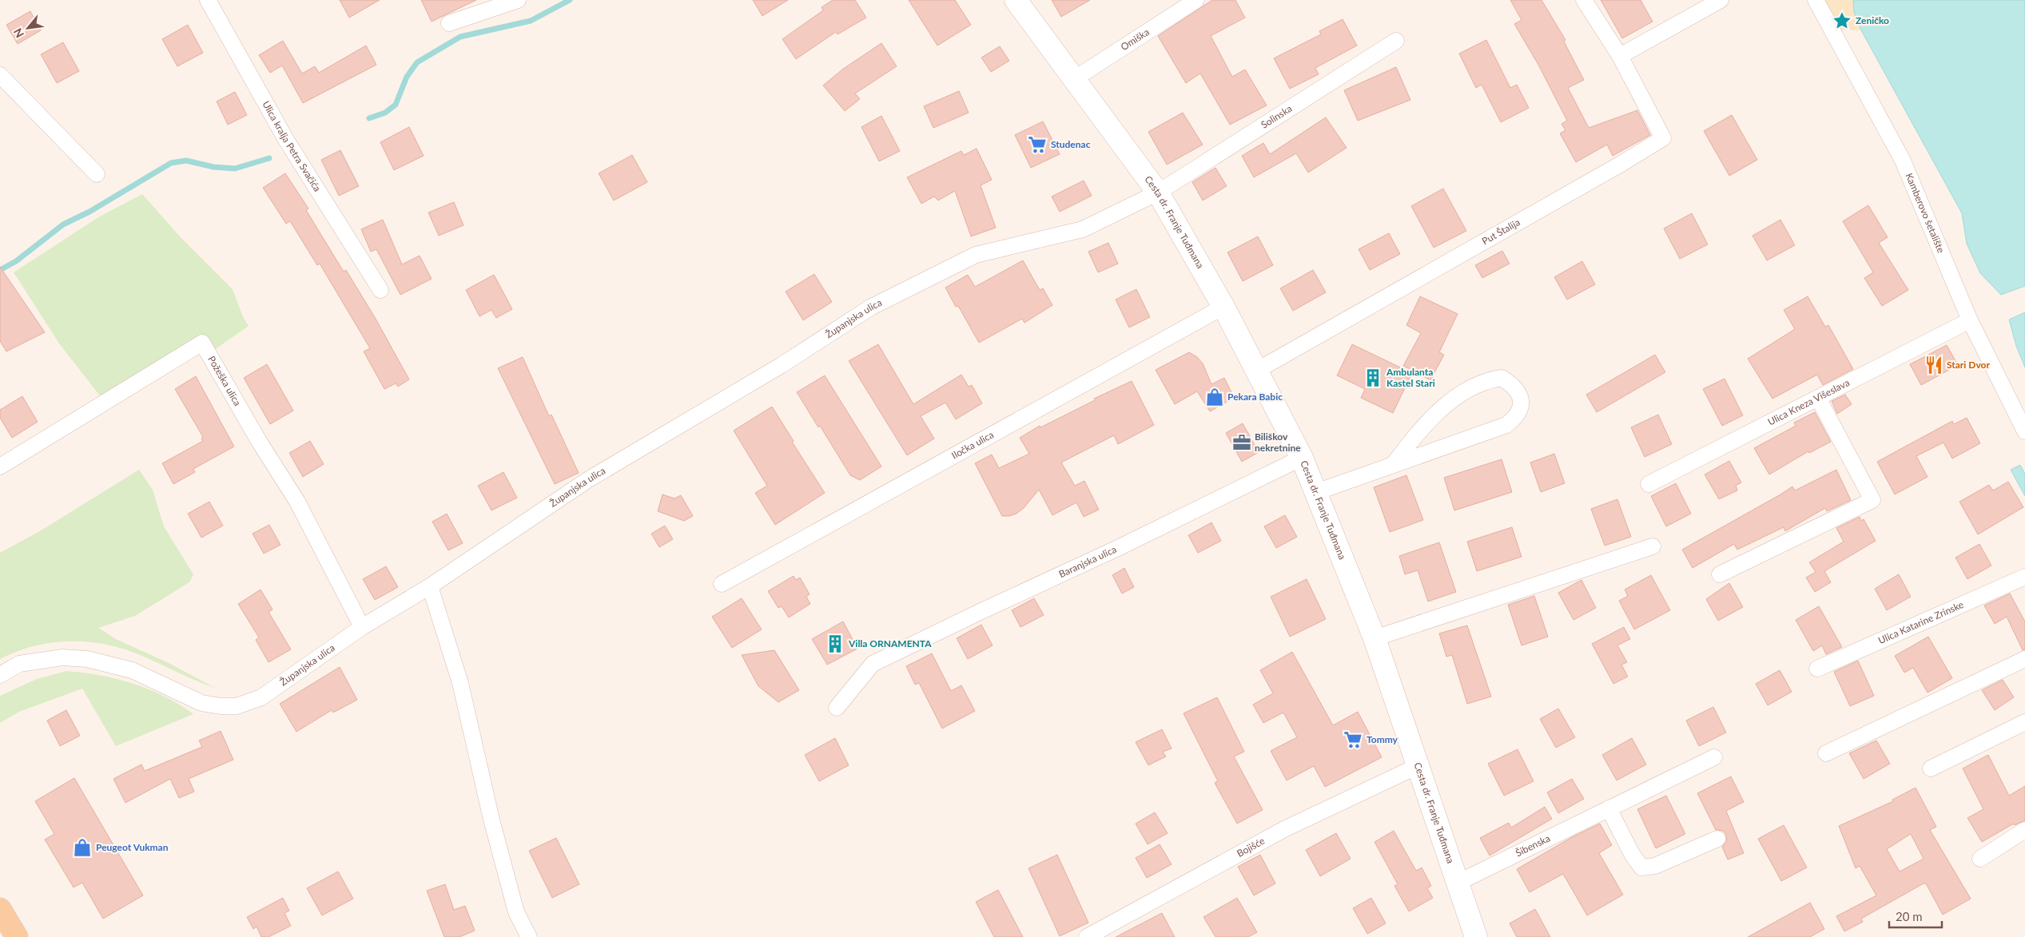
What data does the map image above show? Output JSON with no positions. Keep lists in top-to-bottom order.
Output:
{
  "streets": {
    "main road": ["Cesta dr. Franje Tuđmana"],
    "street": [
      "Omiška",
      "Solinska",
      "Ulica kralja Petra Svačića",
      "Kamberovo šetalište",
      "Put Štalija",
      "Županjska ulica",
      "Požeška ulica",
      "Ulica Kneza Višeslava",
      "Iločka ulica",
      "Baranjska ulica",
      "Ulica Katarine Zrinske",
      "Šibenska",
      "Bojišće"
    ]
  },
  "crossings": [
    ["Omiška", "Cesta dr. Franje Tuđmana"],
    ["Solinska", "Cesta dr. Franje Tuđmana"],
    ["Solinska", "Županjska ulica"],
    ["Kamberovo šetalište", "Ulica Kneza Višeslava"],
    ["Cesta dr. Franje Tuđmana", "Put Štalija"],
    ["Cesta dr. Franje Tuđmana", "Županjska ulica"],
    ["Cesta dr. Franje Tuđmana", "Iločka ulica"],
    ["Cesta dr. Franje Tuđmana", "Baranjska ulica"],
    ["Cesta dr. Franje Tuđmana", "Šibenska"],
    ["Cesta dr. Franje Tuđmana", "Bojišće"],
    ["Županjska ulica", "Požeška ulica"]
  ],
  "places": {
    "place": ["Zeničko"],
    "supermarket": ["Studenac", "Tommy"],
    "restaurant": ["Stari Dvor"],
    "building": ["Ambulanta Kastel Stari", "Villa ORNAMENTA"],
    "shop": ["Pekara Babic", "Peugeot Vukman"],
    "office": ["Biliškov nekretnine"]
  },
  "scale_bar": "20 m",
  "north": "bottom left"
}
